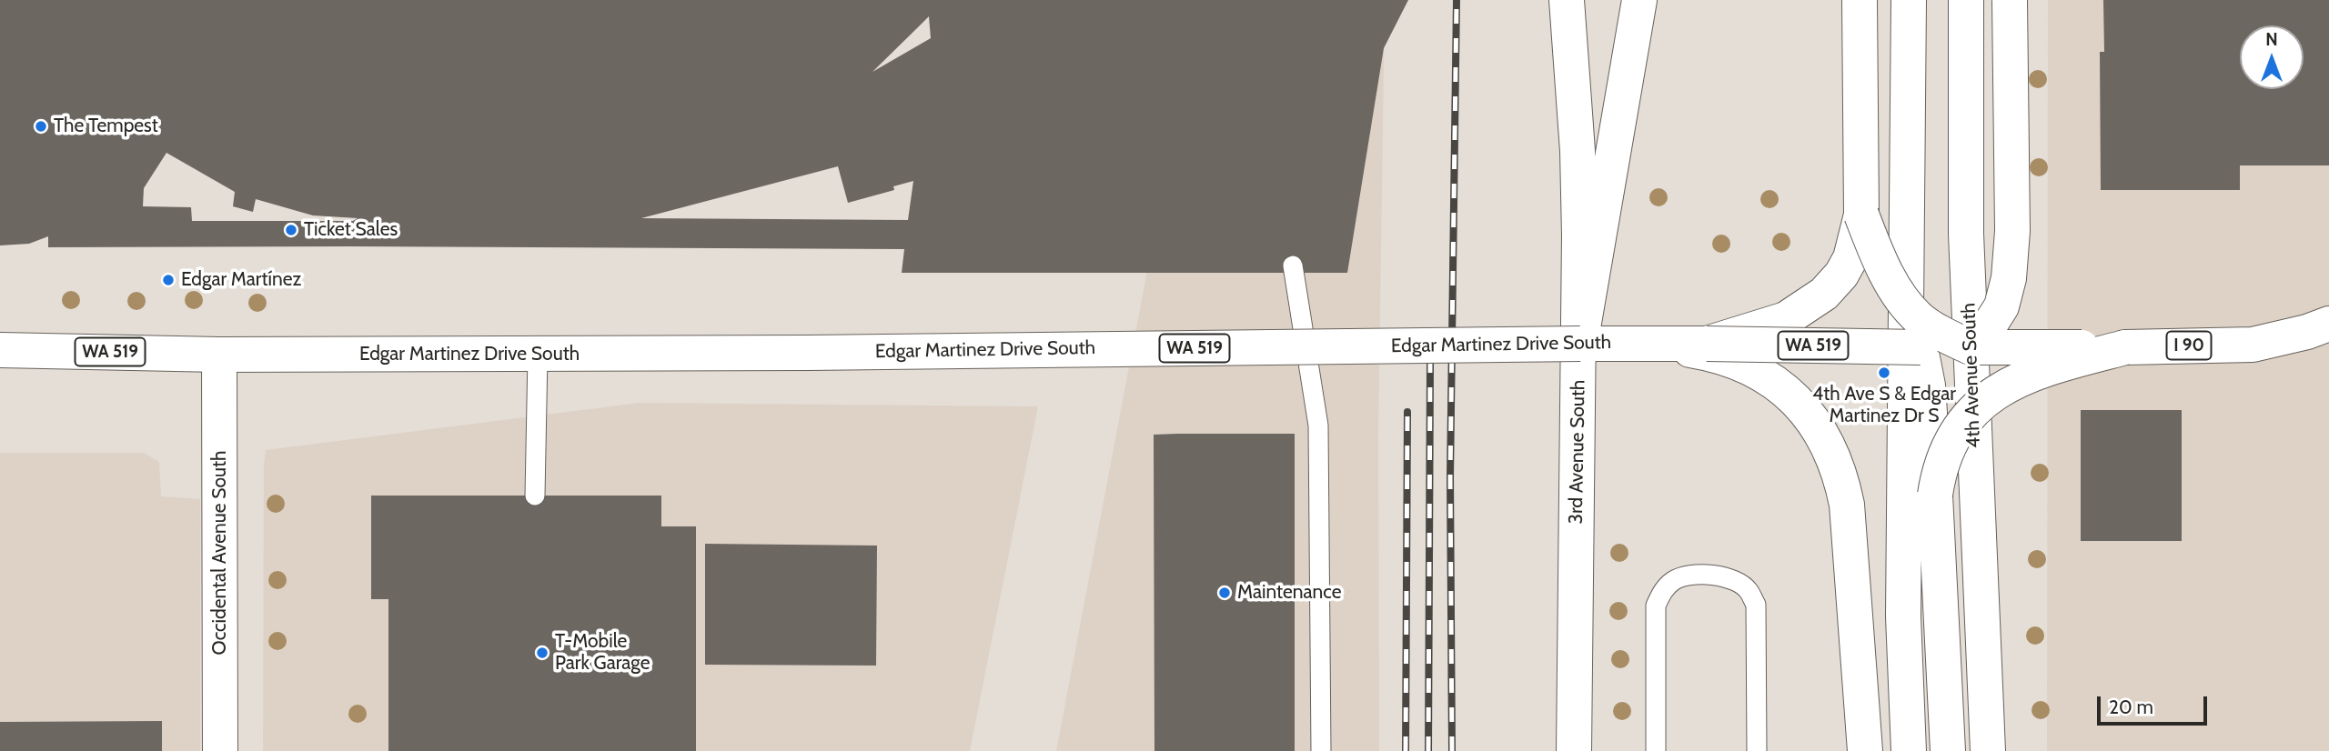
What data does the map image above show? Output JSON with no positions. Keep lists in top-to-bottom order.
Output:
{
  "streets": {
    "main road": [
      "Edgar Martinez Drive South",
      "WA 519",
      "I 90",
      "4th Avenue South",
      "3rd Avenue South",
      "Occidental Avenue South"
    ]
  },
  "crossings": [
    ["Edgar Martinez Drive South", "I 90"],
    ["Edgar Martinez Drive South", "Occidental Avenue South"]
  ],
  "places": [
    "The Tempest",
    "Ticket Sales",
    "Edgar Martínez",
    "4th Ave S & Edgar Martinez Dr S",
    "Maintenance",
    "T-Mobile Park Garage"
  ],
  "scale_bar": "20 m",
  "north": "top"
}
